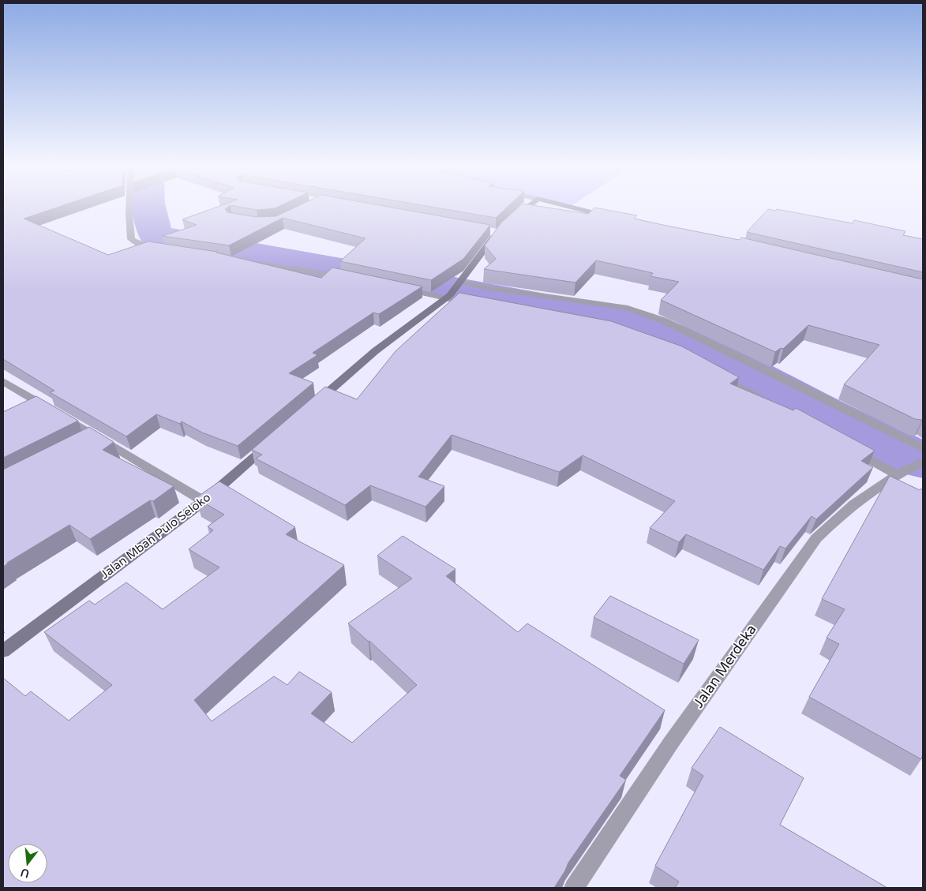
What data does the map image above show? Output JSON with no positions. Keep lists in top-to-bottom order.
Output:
{
  "streets": {
    "street": ["Jalan Mbah Pulo Seloko", "Jalan Merdeka"]
  },
  "north": "bottom"
}
